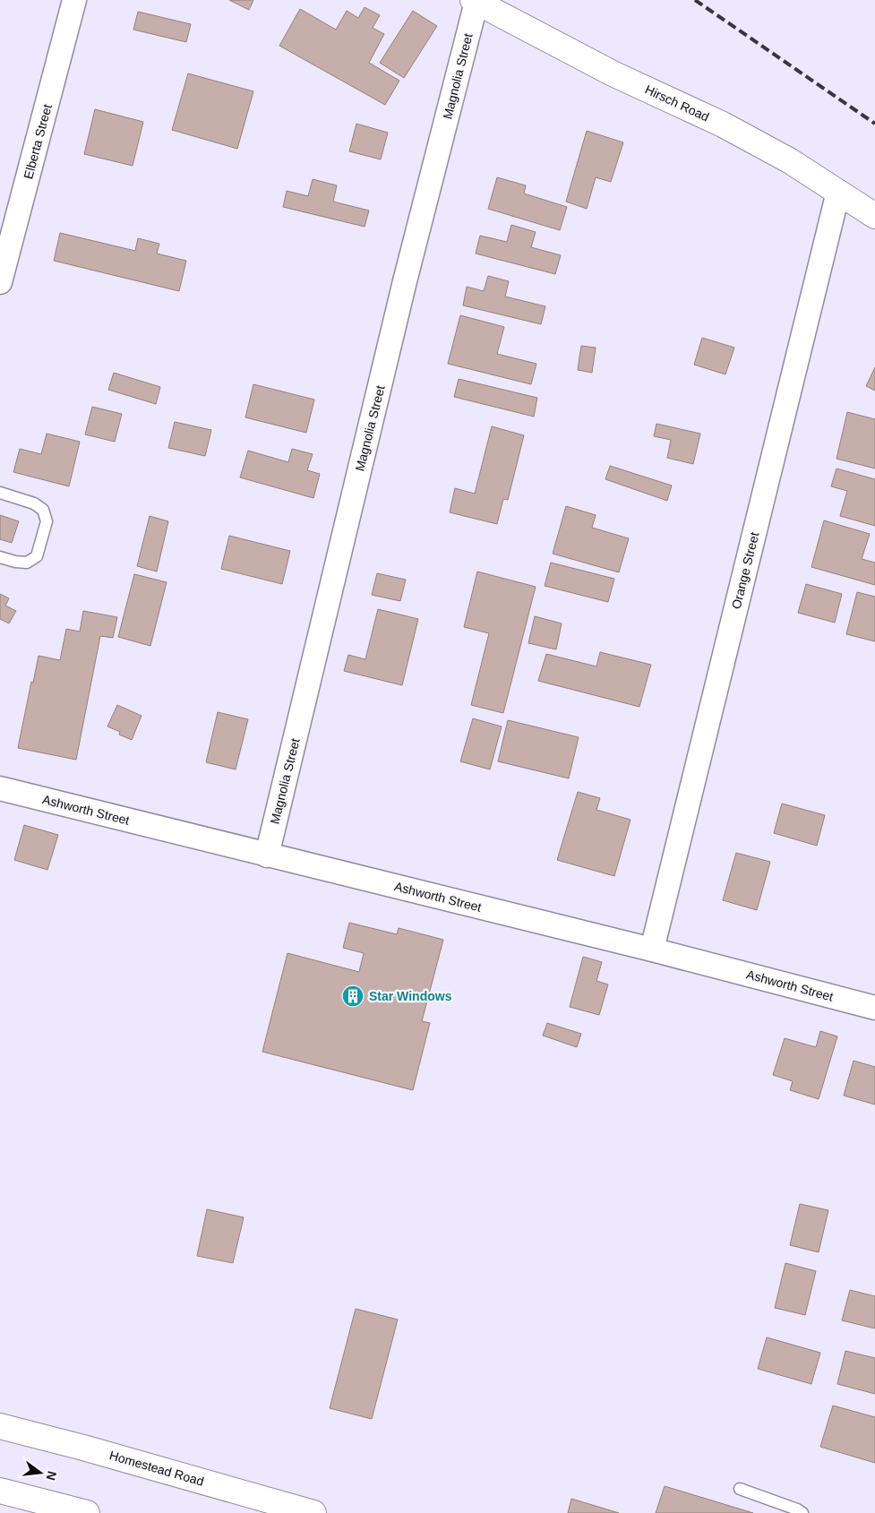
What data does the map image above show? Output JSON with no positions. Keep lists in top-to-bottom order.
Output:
{
  "streets": {
    "main road": ["Hirsch Road", "Homestead Road"],
    "street": [
      "Magnolia Street",
      "Elberta Street",
      "Orange Street",
      "Ashworth Street"
    ]
  },
  "crossings": [
    ["Magnolia Street", "Hirsch Road"],
    ["Magnolia Street", "Ashworth Street"],
    ["Hirsch Road", "Orange Street"],
    ["Orange Street", "Ashworth Street"]
  ],
  "places": {
    "building": ["Star Windows"]
  },
  "north": "right"
}
